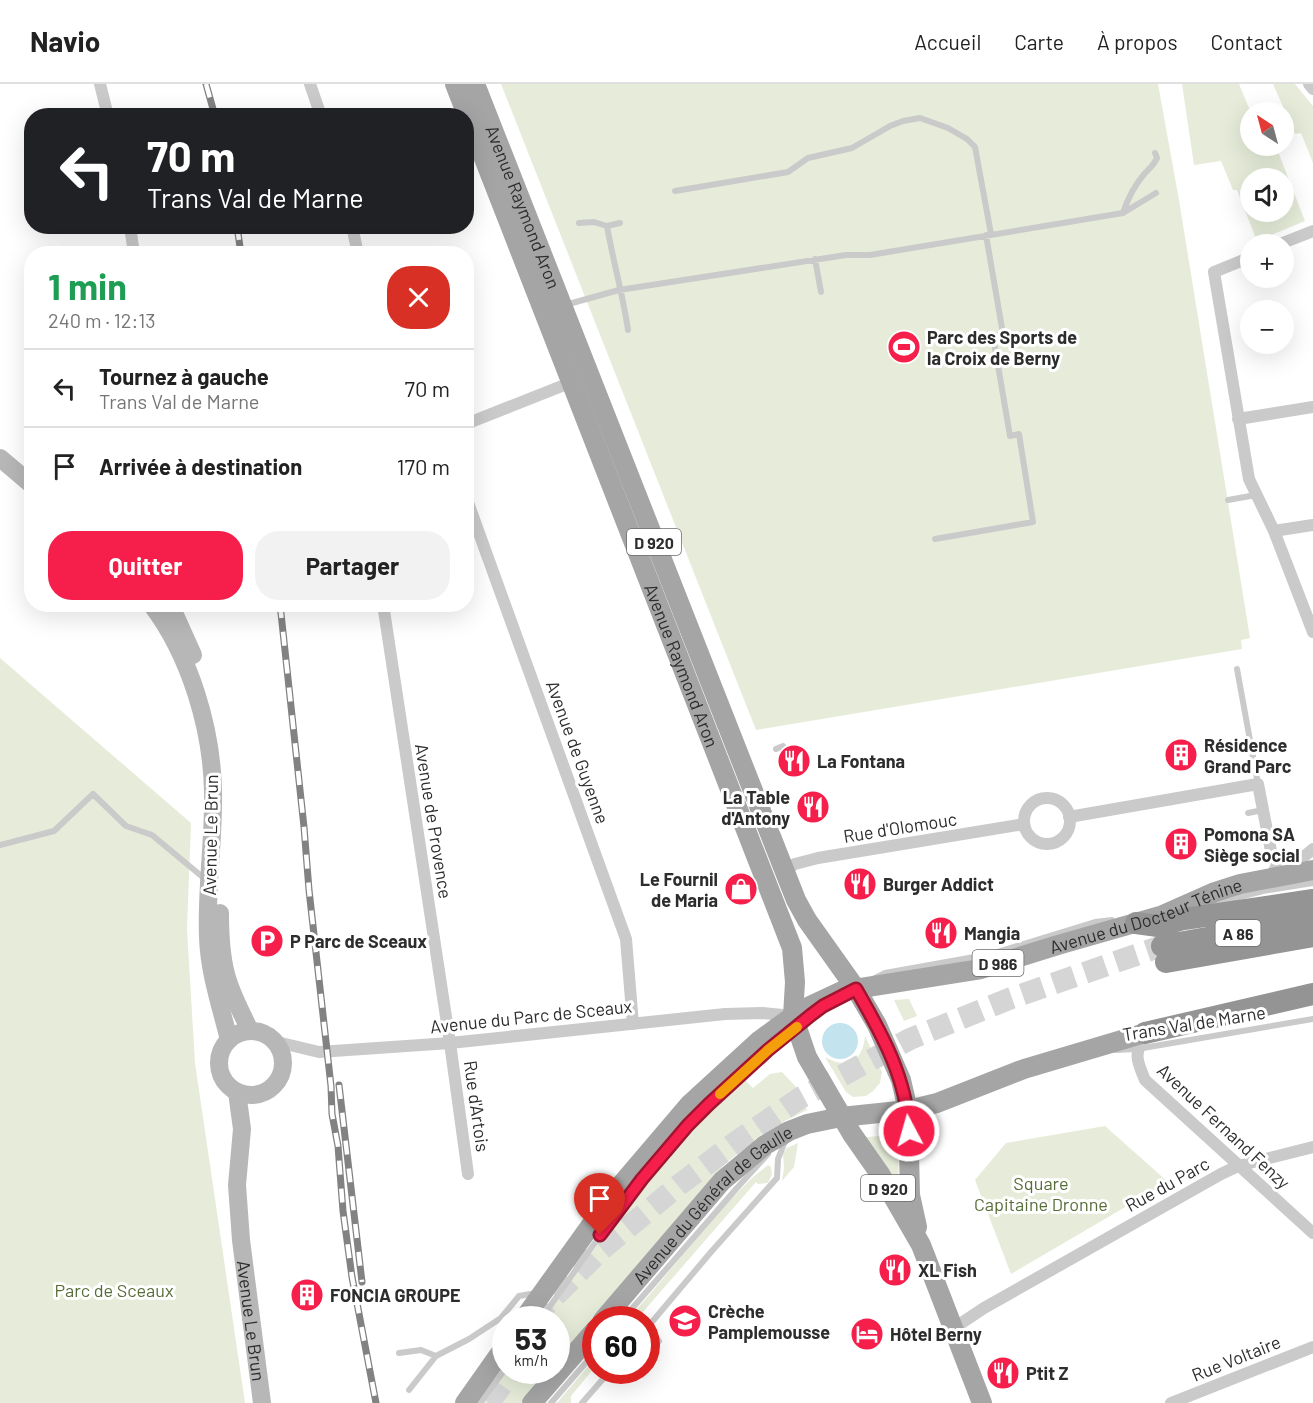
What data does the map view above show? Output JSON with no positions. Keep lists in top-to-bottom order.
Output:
{
  "streets": {
    "highway": ["A 86"],
    "main road": [
      "Avenue Raymond Aron",
      "D 920",
      "Avenue Le Brun",
      "Avenue du Docteur Ténine",
      "D 986",
      "Avenue du Général de Gaulle"
    ],
    "street": [
      "Avenue de Guyenne",
      "Avenue de Provence",
      "Rue d'Olomouc",
      "Avenue du Parc de Sceaux",
      "Rue d'Artois",
      "Avenue Fernand Fenzy",
      "Rue du Parc",
      "Rue Voltaire"
    ],
    "lane": ["Trans Val de Marne"]
  },
  "crossings": [
    ["Avenue Raymond Aron", "D 920"],
    ["Avenue Raymond Aron", "Rue d'Olomouc"],
    ["Avenue Raymond Aron", "Avenue du Docteur Ténine"],
    ["Avenue Raymond Aron", "D 986"],
    ["Avenue Raymond Aron", "Avenue du Parc de Sceaux"],
    ["D 920", "Avenue du Docteur Ténine"],
    ["D 920", "D 986"],
    ["D 920", "Avenue du Parc de Sceaux"],
    ["D 920", "Rue du Parc"],
    ["D 920", "Avenue du Général de Gaulle"],
    ["Avenue de Guyenne", "Avenue du Parc de Sceaux"],
    ["Avenue de Provence", "Avenue du Parc de Sceaux"],
    ["Avenue de Provence", "Rue d'Artois"],
    ["Avenue Le Brun", "Avenue du Parc de Sceaux"],
    ["Avenue du Docteur Ténine", "D 986"],
    ["D 986", "Avenue du Parc de Sceaux"],
    ["Avenue du Parc de Sceaux", "Rue d'Artois"],
    ["Trans Val de Marne", "Avenue Fernand Fenzy"],
    ["Avenue Fernand Fenzy", "Rue du Parc"]
  ],
  "parks": ["Square Capitaine Dronne", "Parc de Sceaux"],
  "places": {
    "sports": ["Parc des Sports de la Croix de Berny"],
    "building": ["Résidence Grand Parc", "Pomona SA Siège social", "FONCIA GROUPE"],
    "restaurant": [
      "La Fontana",
      "La Table d'Antony",
      "Burger Addict",
      "Mangia",
      "XL Fish",
      "Ptit Z"
    ],
    "shop": ["Le Fournil de Maria"],
    "parking": ["P Parc de Sceaux"],
    "school or university": ["Crèche Pamplemousse"],
    "hotel": ["Hôtel Berny"]
  },
  "north": "top left",
  "page": {
    "header": "Navio",
    "nav": [
      "Accueil",
      "Carte",
      "À propos",
      "Contact"
    ],
    "map_buttons": ["+", "−"],
    "turn": ["70 m", "Trans Val de Marne"],
    "heading": ["1 min", "240 m · 12:13"],
    "list": [
      {
        "name": "Tournez à gauche",
        "note": "Trans Val de Marne",
        "value": "70 m"
      },
      {
        "name": "Arrivée à destination",
        "value": "170 m"
      }
    ],
    "buttons": ["Quitter", "Partager"],
    "speed": "53 km/h",
    "limit": "60"
  }
}
